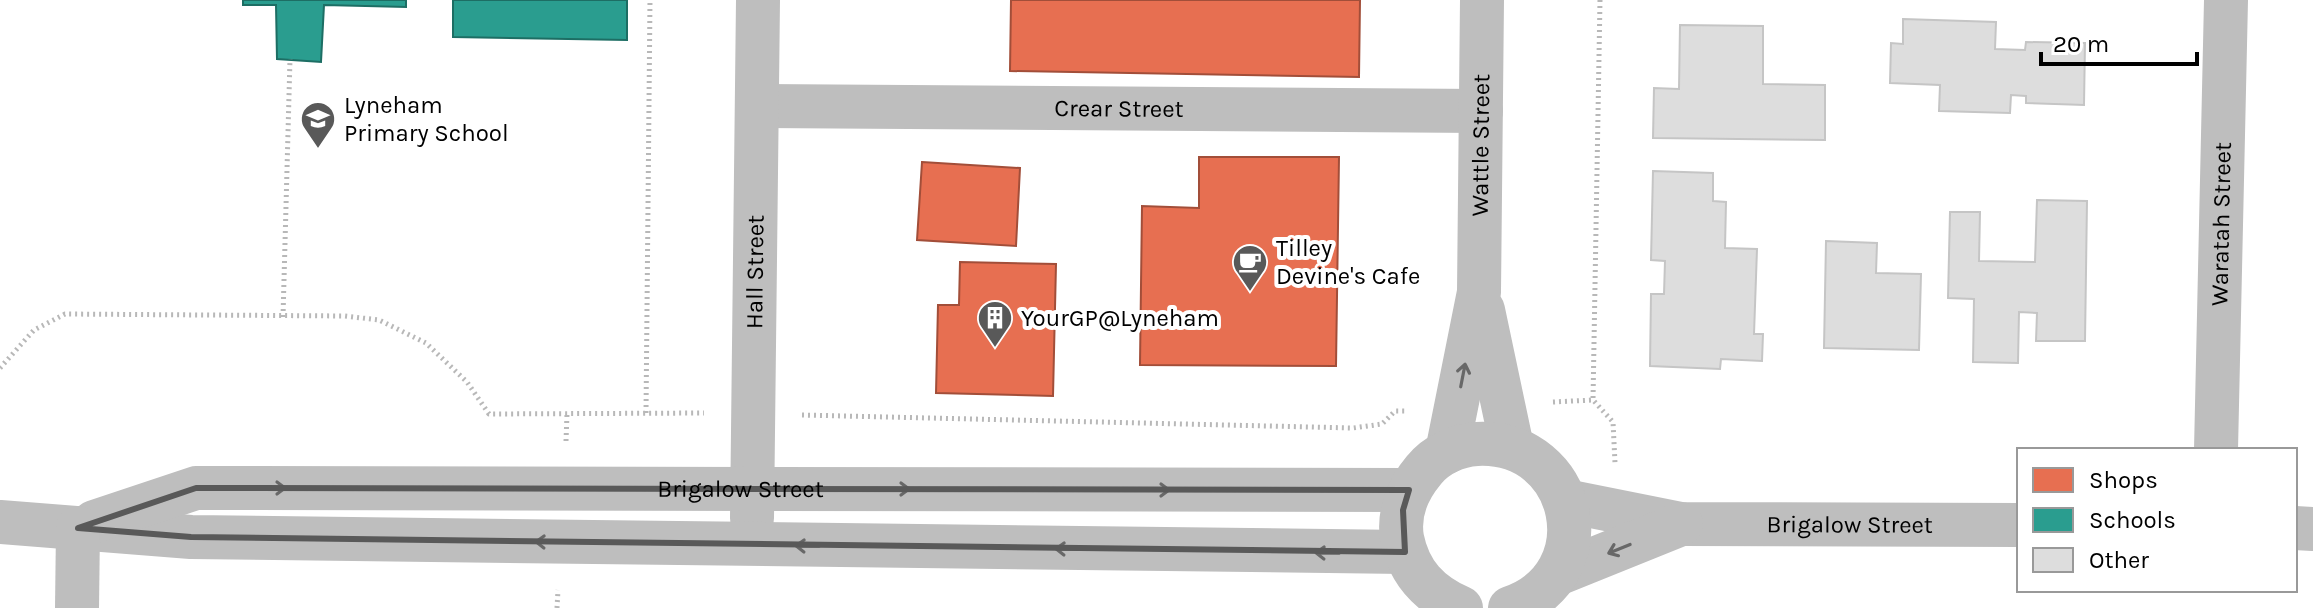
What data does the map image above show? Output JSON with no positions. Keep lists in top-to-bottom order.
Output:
{
  "streets": {
    "street": [
      "Crear Street",
      "Wattle Street",
      "Waratah Street",
      "Hall Street",
      "Brigalow Street"
    ]
  },
  "crossings": [
    ["Crear Street", "Wattle Street"],
    ["Crear Street", "Hall Street"],
    ["Hall Street", "Brigalow Street"]
  ],
  "places": {
    "school or university": ["Lyneham Primary School"],
    "cafe": ["Tilley Devine's Cafe"],
    "building": ["YourGP@Lyneham"]
  },
  "legend": ["Shops", "Schools", "Other"],
  "scale_bar": "20 m"
}
